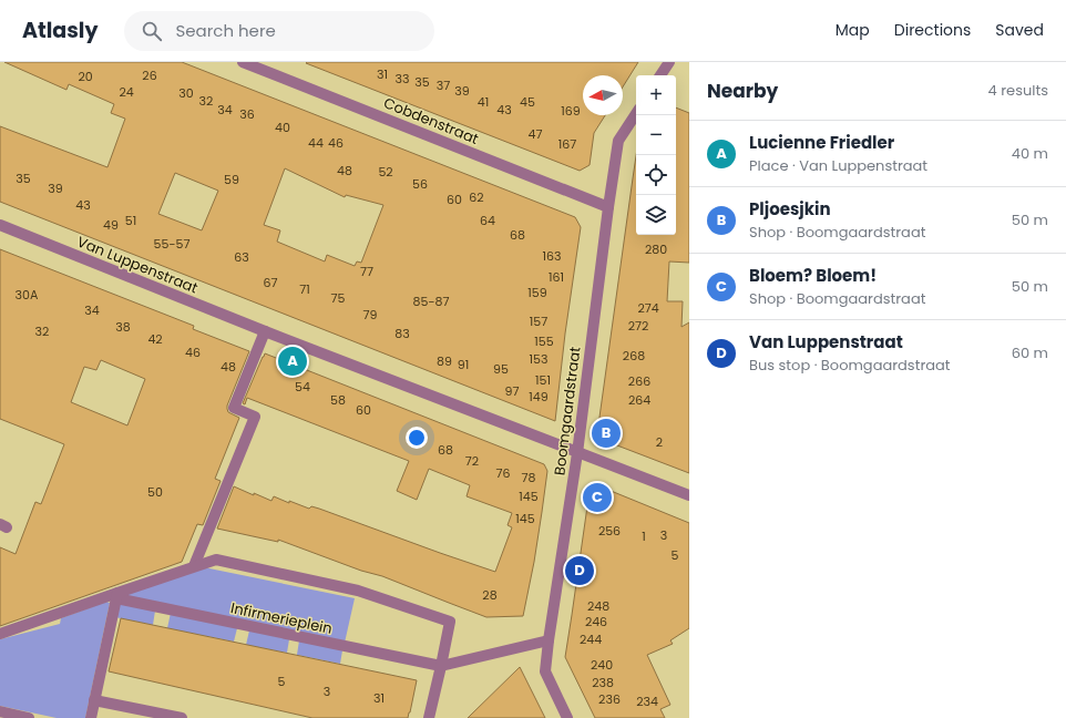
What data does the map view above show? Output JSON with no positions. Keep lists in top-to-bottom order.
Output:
{
  "streets": {
    "street": [
      "Cobdenstraat",
      "Van Luppenstraat",
      "Boomgaardstraat",
      "Infirmerieplein"
    ]
  },
  "crossings": [
    ["Cobdenstraat", "Boomgaardstraat"],
    ["Van Luppenstraat", "Boomgaardstraat"],
    ["Boomgaardstraat", "Infirmerieplein"]
  ],
  "house_numbers": [
    "31",
    "26",
    "20",
    "33",
    "35",
    "37",
    "39",
    "24",
    "30",
    "32",
    "41",
    "45",
    "34",
    "43",
    "169",
    "36",
    "40",
    "47",
    "44",
    "46",
    "167",
    "48",
    "52",
    "35",
    "59",
    "56",
    "39",
    "62",
    "60",
    "43",
    "51",
    "64",
    "49",
    "68",
    "55-57",
    "280",
    "163",
    "63",
    "77",
    "161",
    "67",
    "71",
    "159",
    "30A",
    "75",
    "85-87",
    "274",
    "34",
    "79",
    "157",
    "272",
    "38",
    "32",
    "83",
    "42",
    "155",
    "46",
    "268",
    "153",
    "89",
    "91",
    "48",
    "95",
    "151",
    "266",
    "54",
    "97",
    "149",
    "58",
    "264",
    "60",
    "2",
    "68",
    "72",
    "76",
    "78",
    "50",
    "145",
    "145",
    "256",
    "3",
    "1",
    "5",
    "28",
    "248",
    "246",
    "244",
    "240",
    "5",
    "238",
    "3",
    "31",
    "236",
    "234"
  ],
  "north": "left",
  "page": {
    "header": "Atlasly",
    "search": "Search here",
    "nav": ["Map", "Directions", "Saved"],
    "heading": ["Nearby", "4 results"],
    "map_buttons": ["+", "−"],
    "list": [
      {
        "mark": "A",
        "name": "Lucienne Friedler",
        "note": "Place · Van Luppenstraat",
        "value": "40 m"
      },
      {
        "mark": "B",
        "name": "Pljoesjkin",
        "note": "Shop · Boomgaardstraat",
        "value": "50 m"
      },
      {
        "mark": "C",
        "name": "Bloem? Bloem!",
        "note": "Shop · Boomgaardstraat",
        "value": "50 m"
      },
      {
        "mark": "D",
        "name": "Van Luppenstraat",
        "note": "Bus stop · Boomgaardstraat",
        "value": "60 m"
      }
    ],
    "pins": [
      "A",
      "B",
      "C",
      "D"
    ]
  }
}
